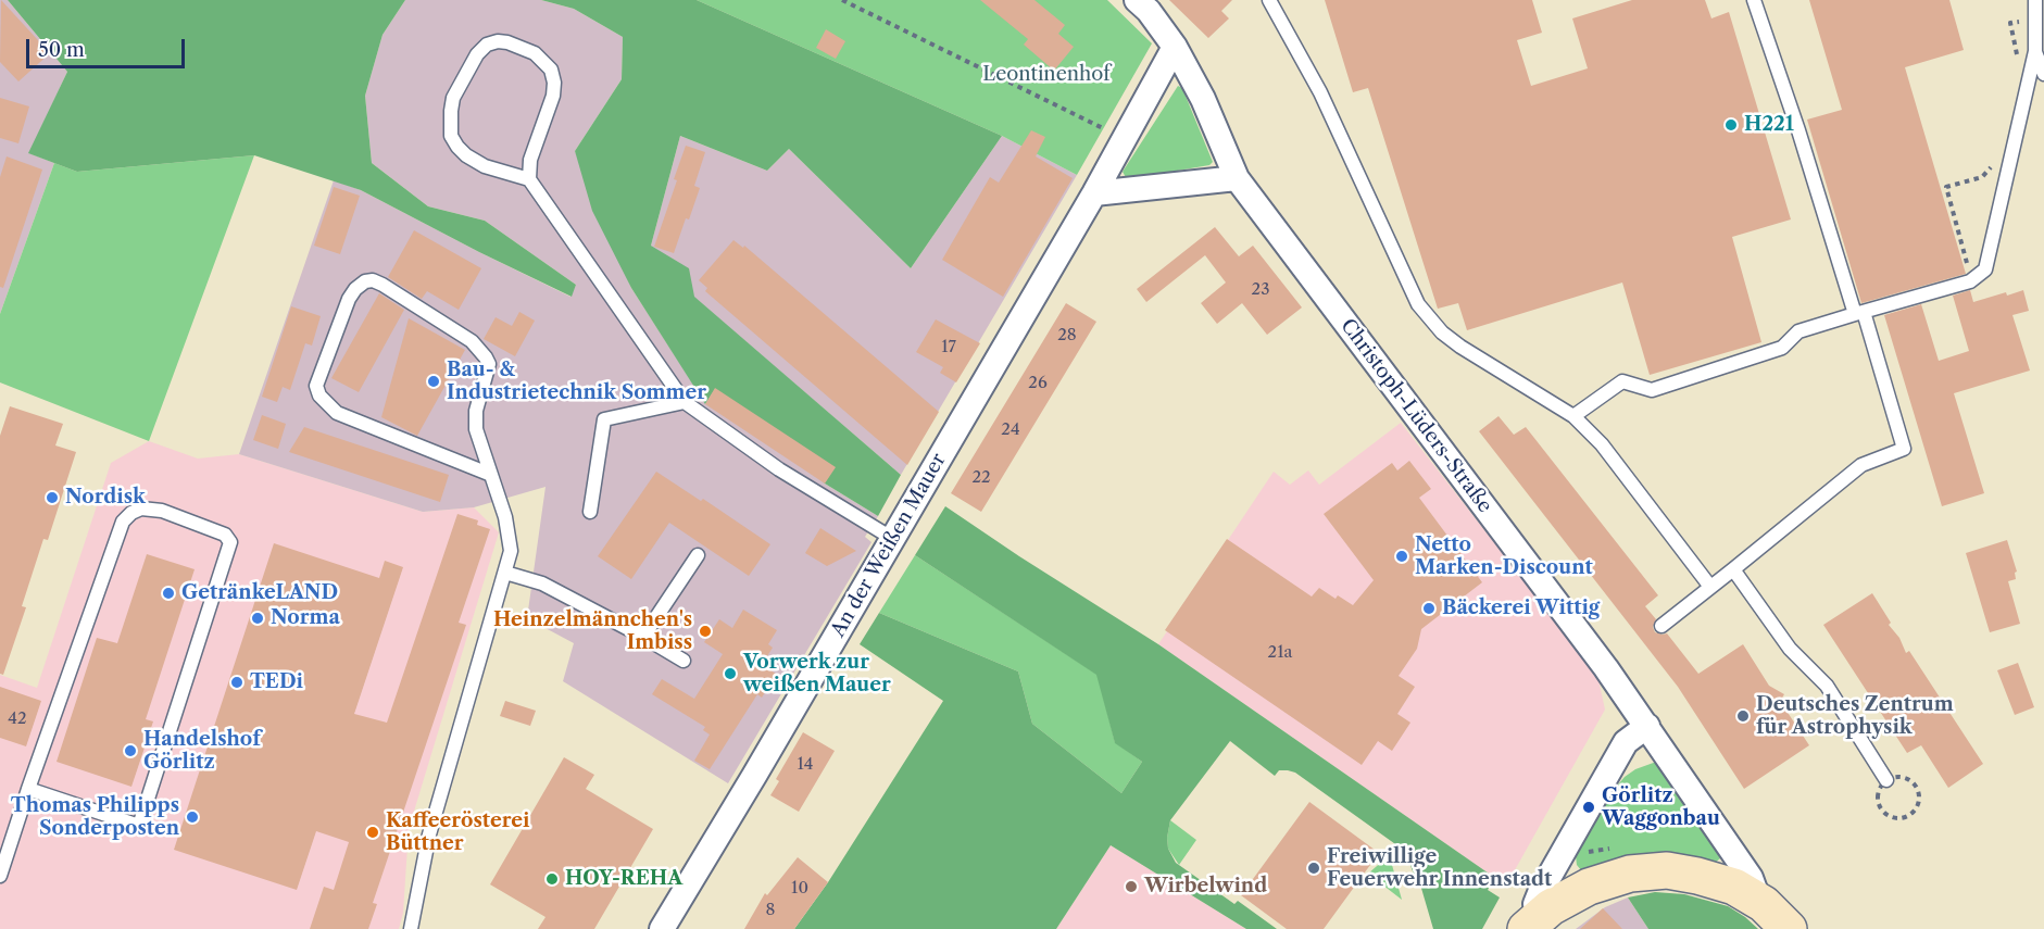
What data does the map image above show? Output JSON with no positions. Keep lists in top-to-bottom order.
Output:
{
  "streets": {
    "street": ["Christoph-Lüders-Straße", "An der Weißen Mauer"]
  },
  "crossings": [
    ["Christoph-Lüders-Straße", "An der Weißen Mauer"]
  ],
  "parks": ["Leontinenhof"],
  "places": [
    "H221",
    "Bau- & Industrietechnik Sommer",
    "Nordisk",
    "Netto Marken-Discount",
    "GetränkeLAND",
    "Bäckerei Wittig",
    "Norma",
    "Heinzelmännchen's Imbiss",
    "Vorwerk zur weißen Mauer",
    "TEDi",
    "Deutsches Zentrum für Astrophysik",
    "Handelshof Görlitz",
    "Görlitz Waggonbau",
    "Thomas Philipps Sonderposten",
    "Kaffeerösterei Büttner",
    "Freiwillige Feuerwehr Innenstadt",
    "HOY-REHA",
    "Wirbelwind"
  ],
  "house_numbers": [
    "23",
    "28",
    "17",
    "26",
    "24",
    "22",
    "21a",
    "42",
    "14",
    "10",
    "8"
  ],
  "scale_bar": "50 m"
}
